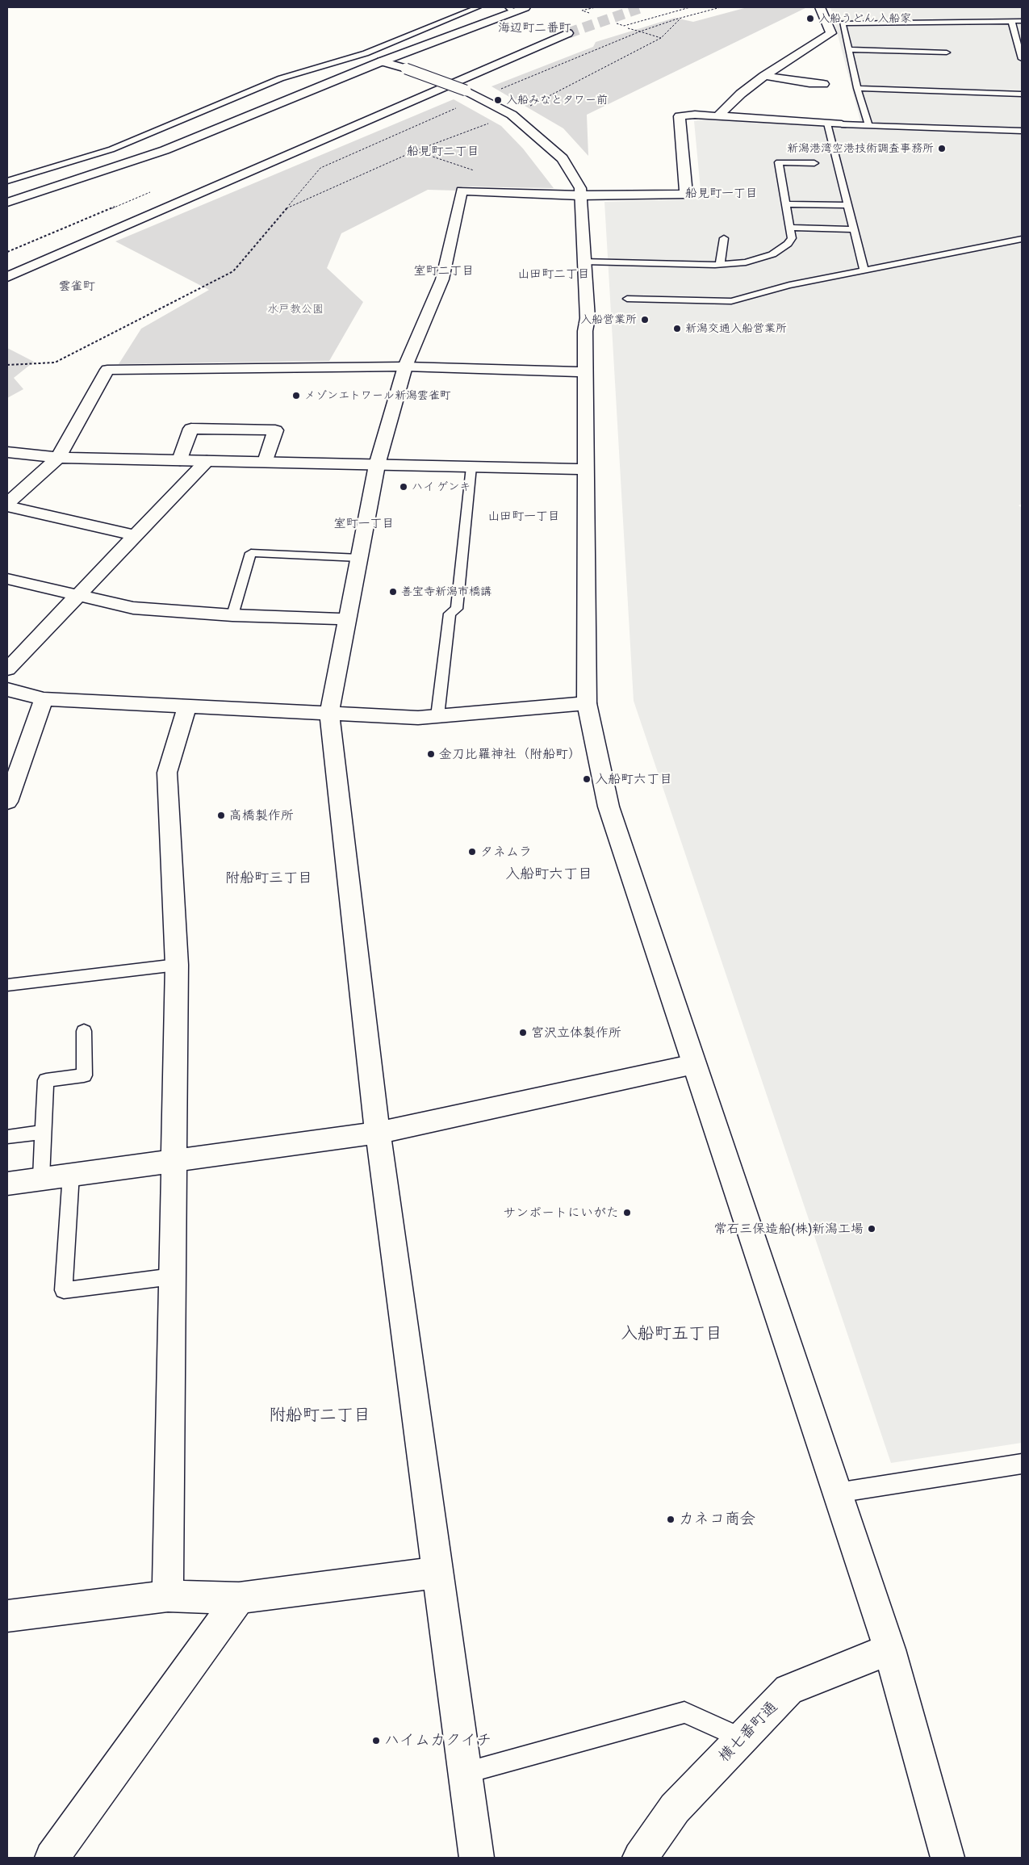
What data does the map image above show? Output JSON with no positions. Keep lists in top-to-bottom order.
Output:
{
  "streets": {
    "street": ["横七番町通"]
  },
  "districts": [
    "海辺町二番町",
    "船見町二丁目",
    "船見町一丁目",
    "室町二丁目",
    "山田町二丁目",
    "雲雀町",
    "山田町一丁目",
    "室町一丁目",
    "入船町六丁目",
    "附船町三丁目",
    "入船町五丁目",
    "附船町二丁目"
  ],
  "parks": ["水戸教公園"],
  "places": [
    "入船うどん 入船家",
    "入船みなとタワー前",
    "新潟港湾空港技術調査事務所",
    "入船営業所",
    "新潟交通入船営業所",
    "メゾンエトワール新潟雲雀町",
    "ハイ ゲンキ",
    "善宝寺新潟市橋講",
    "金刀比羅神社（附船町）",
    "入船町六丁目",
    "高橋製作所",
    "タネムラ",
    "宮沢立体製作所",
    "サンポートにいがた",
    "常石三保造船(株)新潟工場",
    "カネコ商会",
    "ハイムカクイチ"
  ]
}
